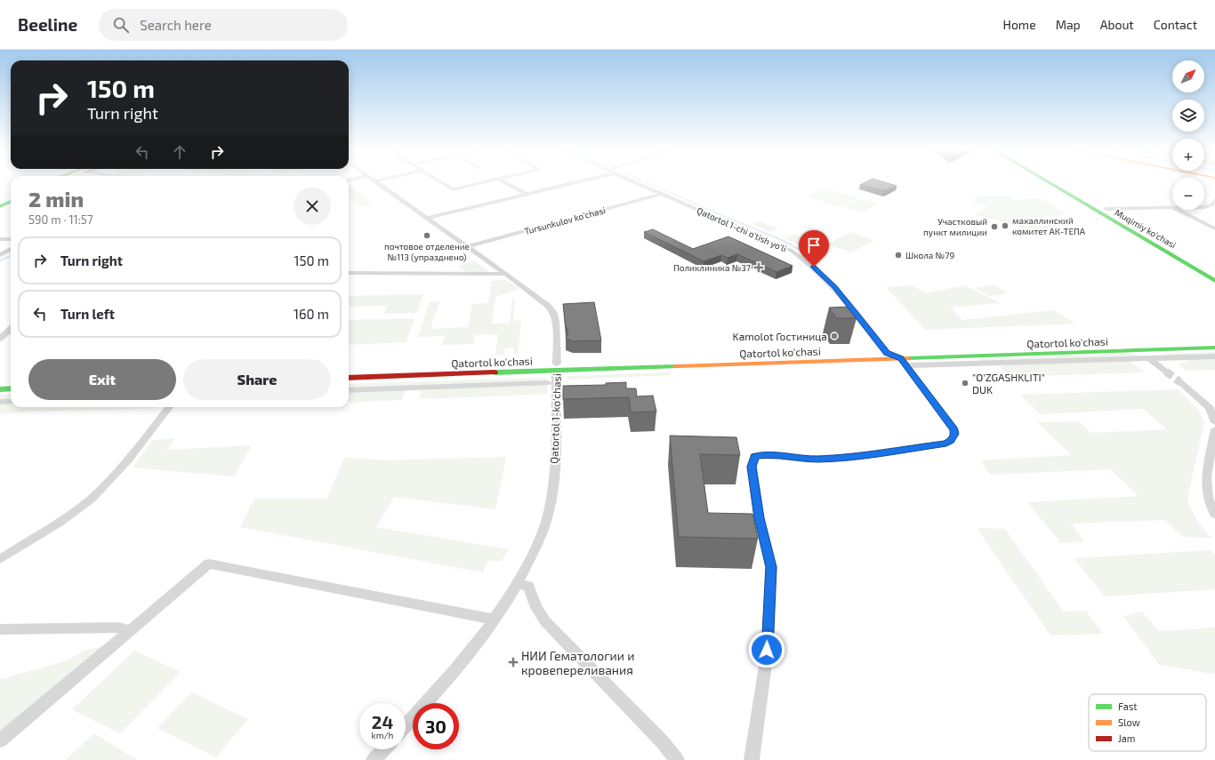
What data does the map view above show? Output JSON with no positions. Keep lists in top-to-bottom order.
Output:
{
  "streets": {
    "main road": ["Muqimiy ko'chasi", "Qatortol ko'chasi"],
    "street": ["Tursunkulov ko'chasi", "Qatortol 1-chi o'tish yo'li", "Qatortol 1-ko'chasi"]
  },
  "crossings": [
    ["Tursunkulov ko'chasi", "Qatortol 1-chi o'tish yo'li"],
    ["Tursunkulov ko'chasi", "Qatortol 1-ko'chasi"],
    ["Qatortol 1-chi o'tish yo'li", "Qatortol ko'chasi"],
    ["Qatortol ko'chasi", "Qatortol 1-ko'chasi"]
  ],
  "places": {
    "other": [
      "махаллинский комитет АК-ТЕПА",
      "Участковый пункт милиции",
      "почтовое отделение №113 (упразднено)",
      "Школа №79",
      "Kamolot Гостиница",
      "\"O'ZGASHKLITI\" DUK"
    ],
    "health": ["Поликлиника №37", "НИИ Гематологии и кровепереливания"]
  },
  "legend": ["Fast", "Slow", "Jam"],
  "north": "top right",
  "page": {
    "header": "Beeline",
    "search": "Search here",
    "nav": [
      "Home",
      "Map",
      "About",
      "Contact"
    ],
    "map_buttons": ["+", "−"],
    "turn": ["150 m", "Turn right"],
    "heading": ["2 min", "590 m · 11:57"],
    "list": [
      {
        "name": "Turn right",
        "value": "150 m"
      },
      {
        "name": "Turn left",
        "value": "160 m"
      }
    ],
    "buttons": ["Exit", "Share"],
    "speed": "24 km/h",
    "limit": "30"
  }
}
